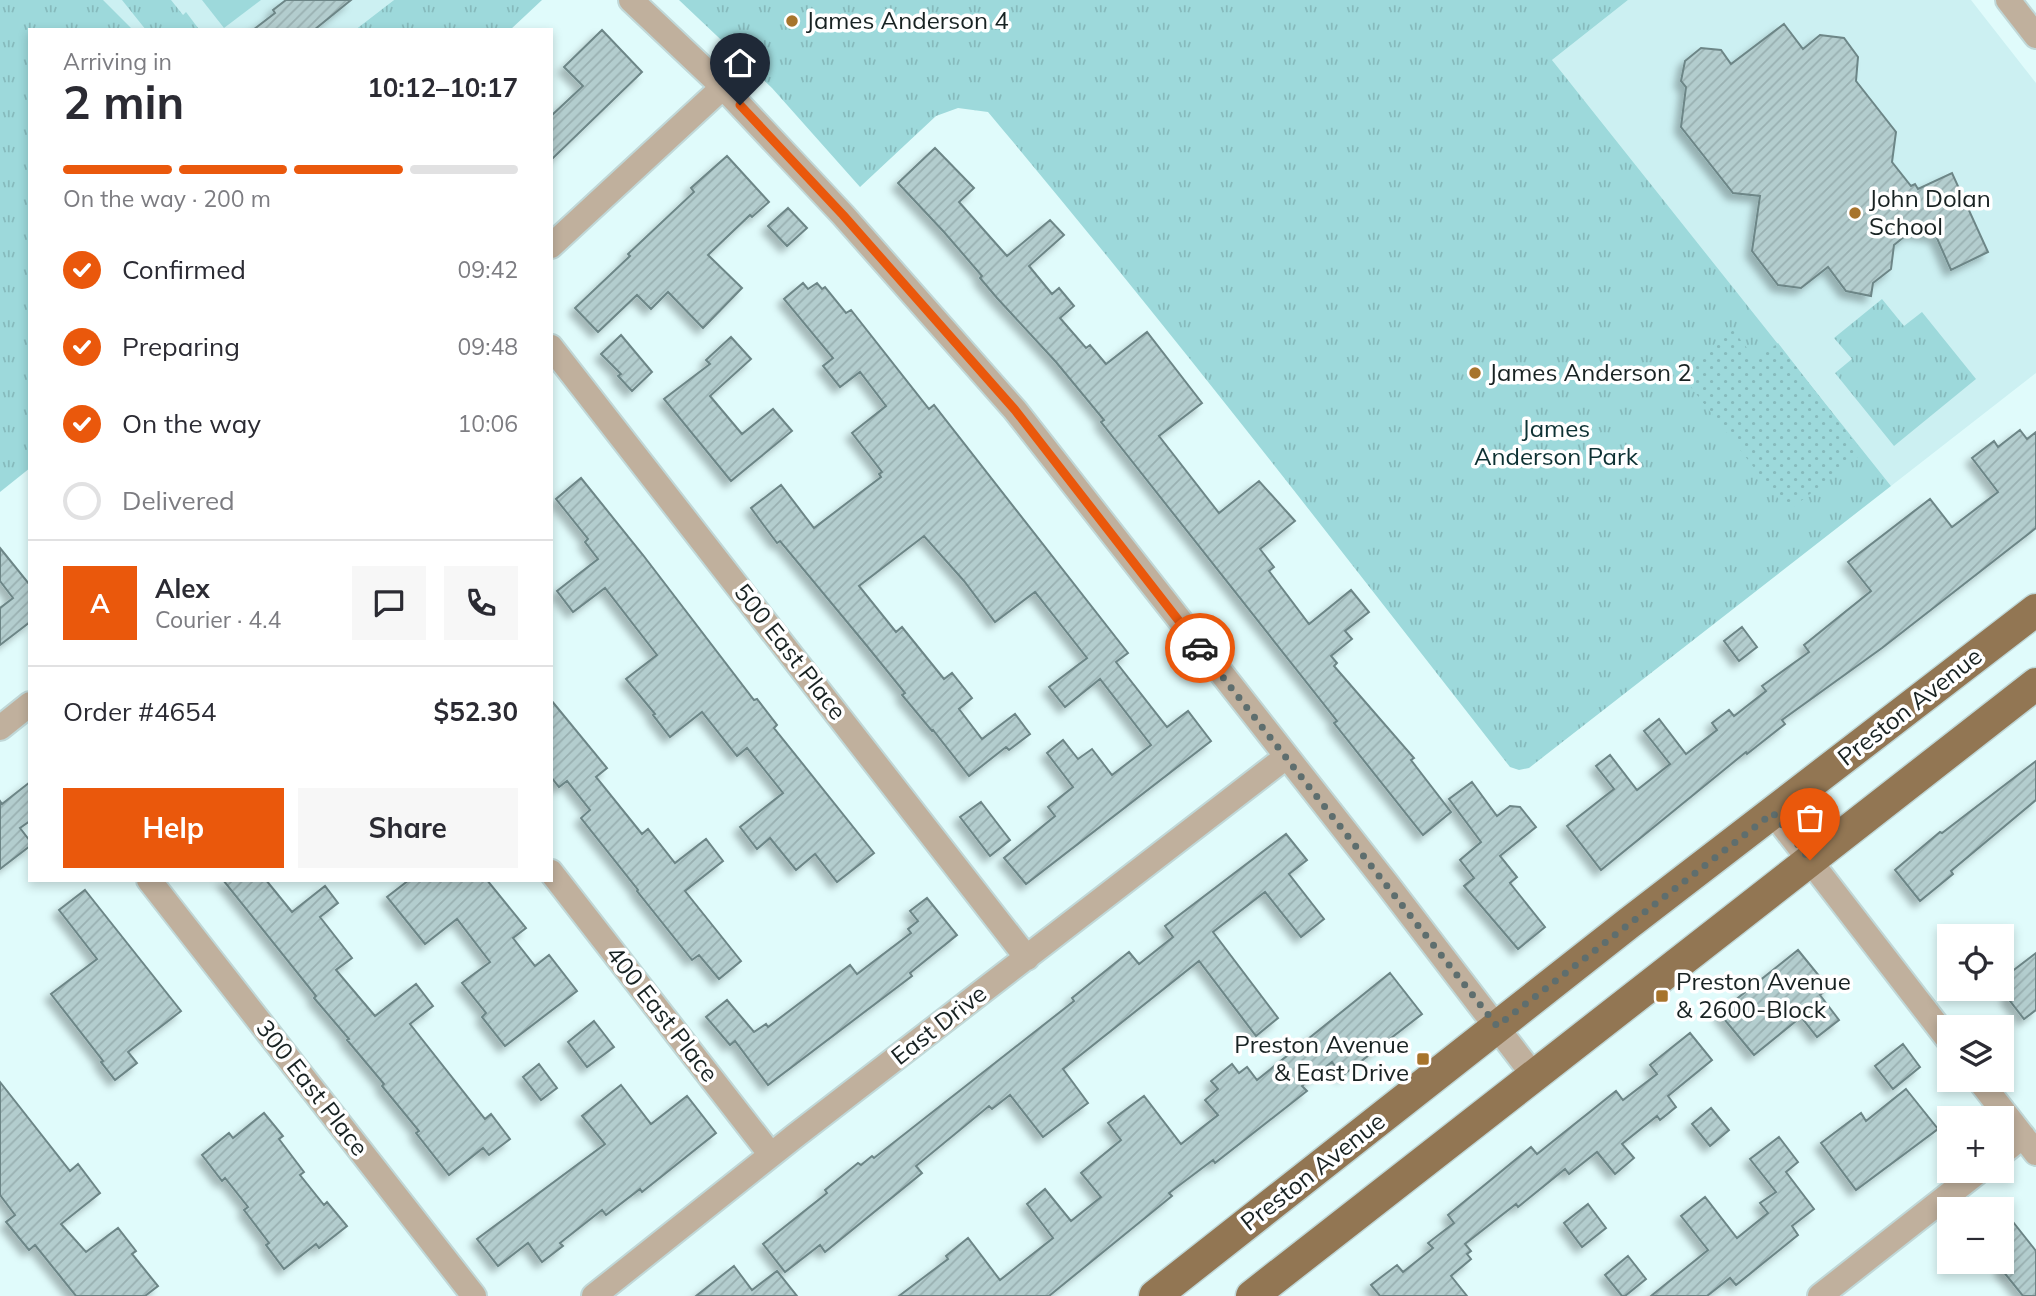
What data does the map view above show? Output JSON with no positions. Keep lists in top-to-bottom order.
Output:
{
  "streets": {
    "main road": ["Preston Avenue"],
    "street": [
      "500 East Place",
      "400 East Place",
      "East Drive",
      "300 East Place"
    ]
  },
  "crossings": [
    ["500 East Place", "East Drive"],
    ["400 East Place", "East Drive"]
  ],
  "parks": ["James Anderson Park"],
  "places": {
    "other": ["James Anderson 4", "John Dolan School", "James Anderson 2"],
    "transit": ["Preston Avenue & 2600-Block", "Preston Avenue & East Drive"]
  },
  "page": {
    "heading": ["2 min", "Arriving in", "10:12–10:17"],
    "panel": [
      "Alex",
      "Courier · 4.4",
      "Order #4654",
      "$52.30"
    ],
    "bar": "On the way · 200 m",
    "list": [
      ["Confirmed", "09:42"],
      ["Preparing", "09:48"],
      ["On the way", "10:06"],
      "Delivered"
    ],
    "round": "A",
    "buttons": ["Help", "Share"],
    "map_buttons": ["+", "−"]
  }
}
